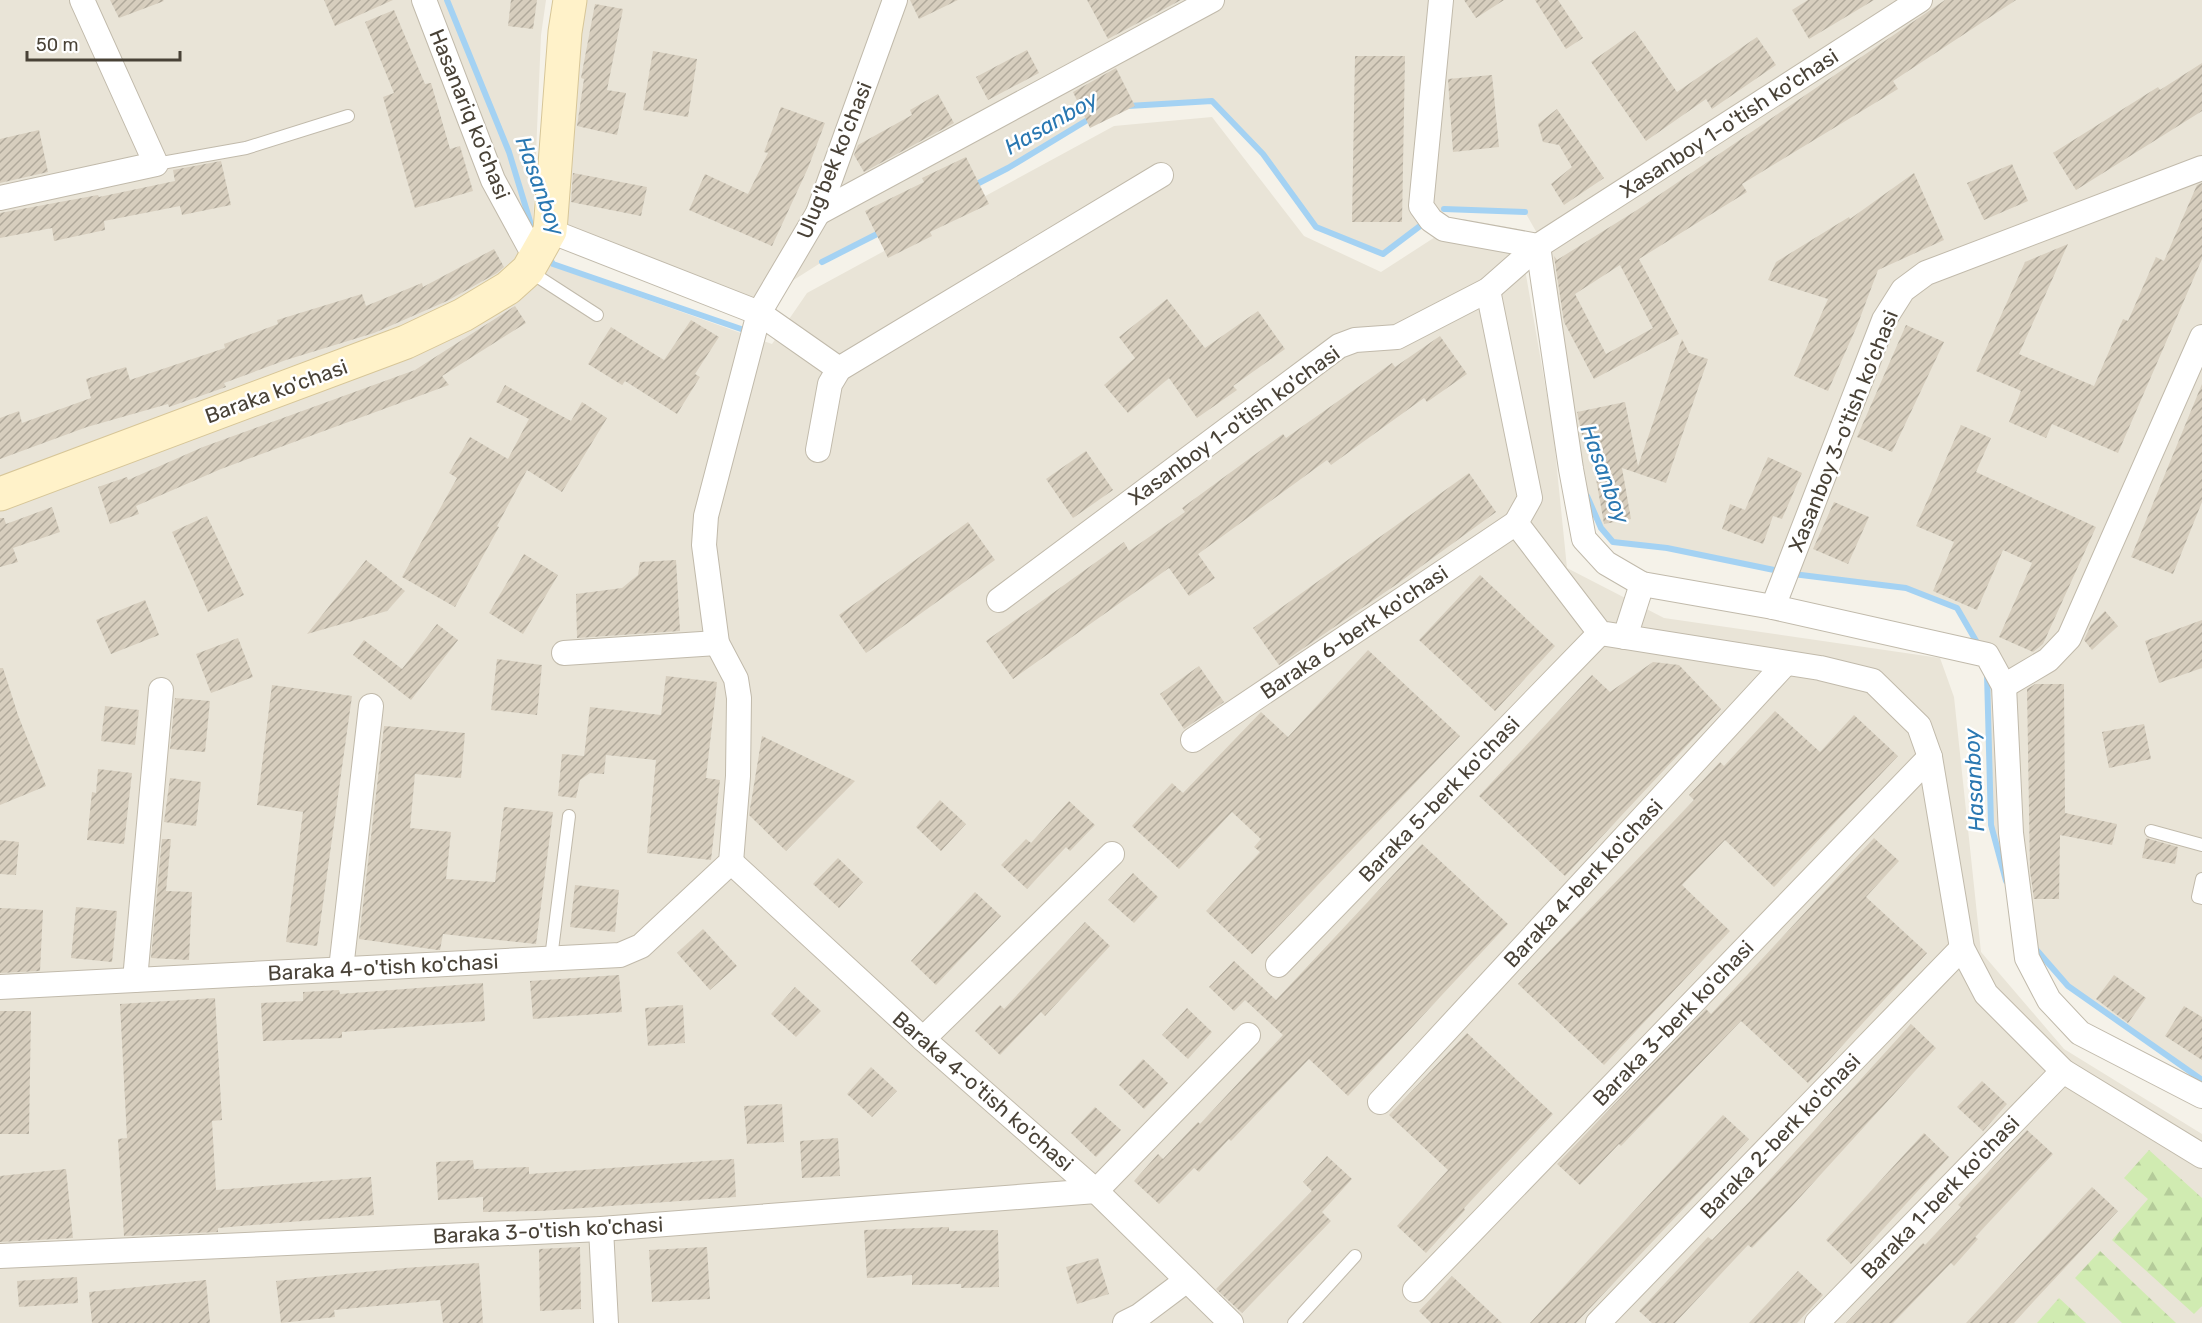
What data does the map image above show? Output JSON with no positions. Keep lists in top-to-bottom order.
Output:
{
  "streets": {
    "main road": ["Baraka ko'chasi"],
    "street": [
      "Hasanariq ko'chasi",
      "Xasanboy 1-o'tish ko'chasi",
      "Ulug'bek ko'chasi",
      "Xasanboy 3-o'tish ko'chasi",
      "Baraka 6-berk ko'chasi",
      "Baraka 5-berk ko'chasi",
      "Baraka 4-berk ko'chasi",
      "Baraka 4-o'tish ko'chasi",
      "Baraka 3-berk ko'chasi",
      "Baraka 2-berk ko'chasi",
      "Baraka 1-berk ko'chasi",
      "Baraka 3-o'tish ko'chasi"
    ]
  },
  "crossings": [
    ["Hasanariq ko'chasi", "Baraka ko'chasi"],
    ["Baraka 4-o'tish ko'chasi", "Baraka 3-o'tish ko'chasi"]
  ],
  "water": ["Hasanboy"],
  "scale_bar": "50 m"
}
